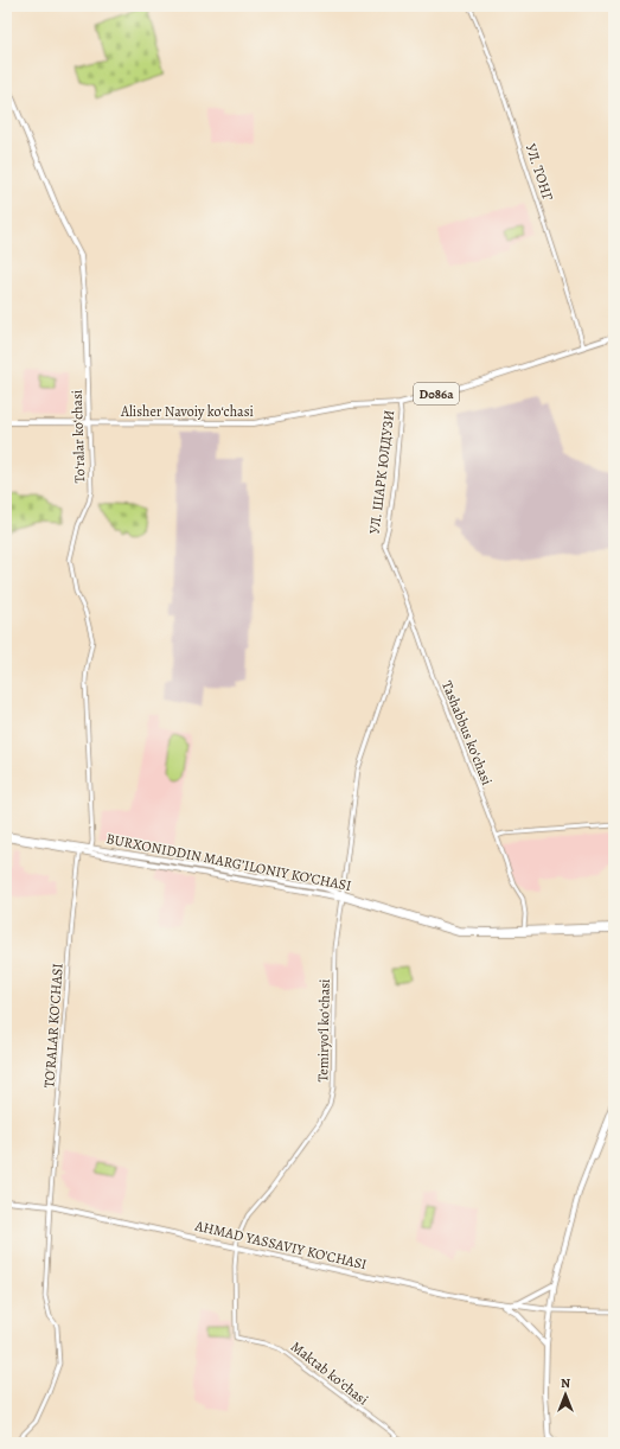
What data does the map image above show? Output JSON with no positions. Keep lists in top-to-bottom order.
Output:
{
  "streets": {
    "main road": [
      "D086a",
      "Alisher Navoiy koʻchasi",
      "Toʻralar koʻchasi",
      "BURXONIDDIN MARG’ILONIY KO’CHASI",
      "AHMAD YASSAVIY KO'CHASI"
    ],
    "street": [
      "УЛ. ТОНГ",
      "УЛ. ШАРК ЮЛДУЗИ",
      "Tashabbus koʻchasi",
      "TO'RALAR KO'CHASI",
      "Temiryoʻl koʻchasi",
      "Maktab koʻchasi"
    ]
  },
  "crossings": [
    ["УЛ. ТОНГ", "Alisher Navoiy koʻchasi"],
    ["Alisher Navoiy koʻchasi", "Toʻralar koʻchasi"],
    ["Alisher Navoiy koʻchasi", "УЛ. ШАРК ЮЛДУЗИ"],
    ["Toʻralar koʻchasi", "BURXONIDDIN MARG’ILONIY KO’CHASI"],
    ["УЛ. ШАРК ЮЛДУЗИ", "Tashabbus koʻchasi"],
    ["Tashabbus koʻchasi", "BURXONIDDIN MARG’ILONIY KO’CHASI"],
    ["Tashabbus koʻchasi", "Temiryoʻl koʻchasi"],
    ["BURXONIDDIN MARG’ILONIY KO’CHASI", "TO'RALAR KO'CHASI"],
    ["BURXONIDDIN MARG’ILONIY KO’CHASI", "Temiryoʻl koʻchasi"],
    ["TO'RALAR KO'CHASI", "AHMAD YASSAVIY KO'CHASI"],
    ["Temiryoʻl koʻchasi", "AHMAD YASSAVIY KO'CHASI"],
    ["Temiryoʻl koʻchasi", "Maktab koʻchasi"]
  ],
  "north": "top"
}
